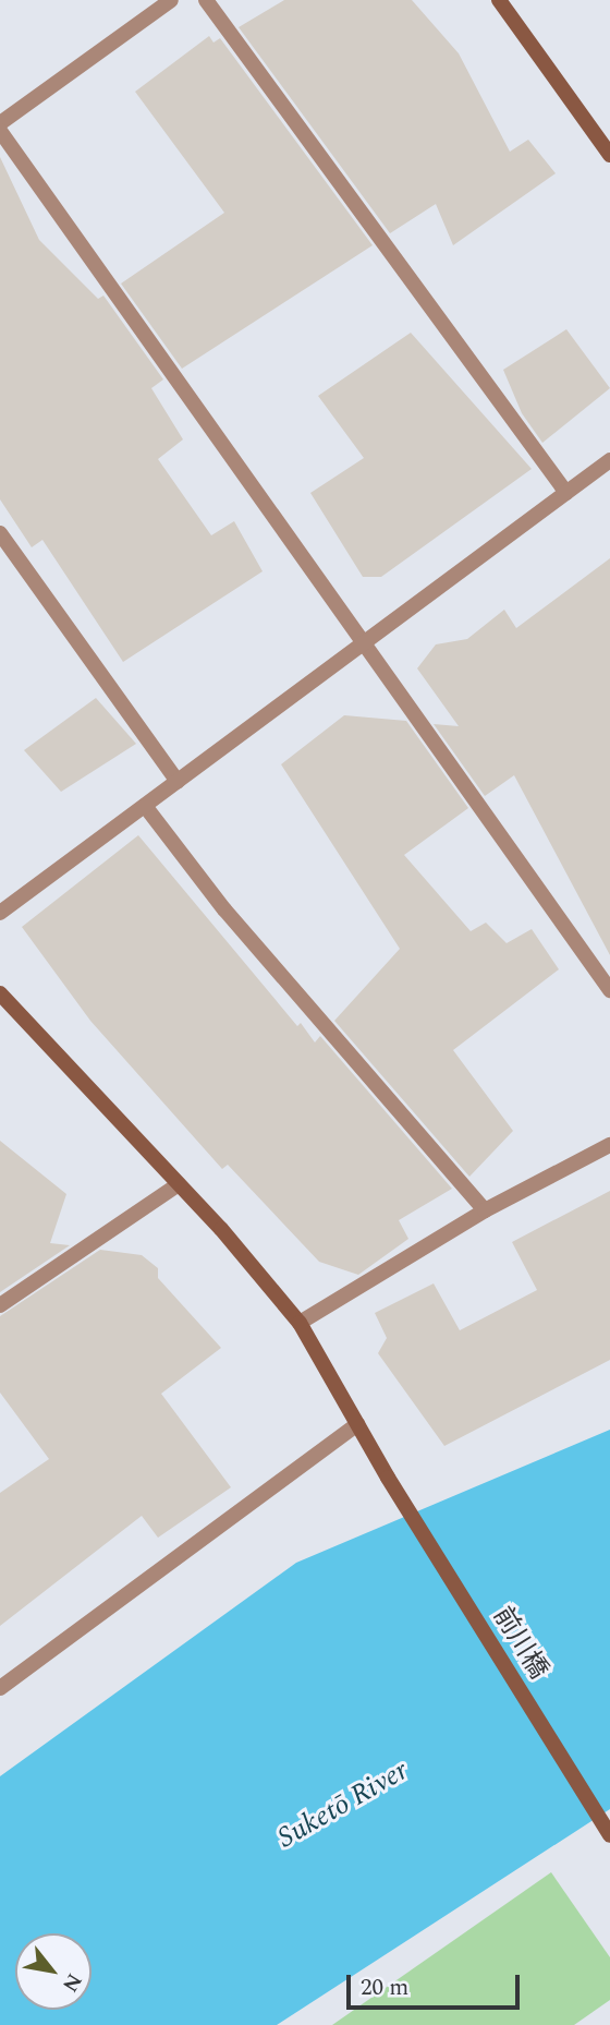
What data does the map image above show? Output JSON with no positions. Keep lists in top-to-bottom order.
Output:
{
  "streets": {
    "street": ["前川橋"]
  },
  "water": ["Suketō River"],
  "scale_bar": "20 m",
  "north": "bottom right"
}
